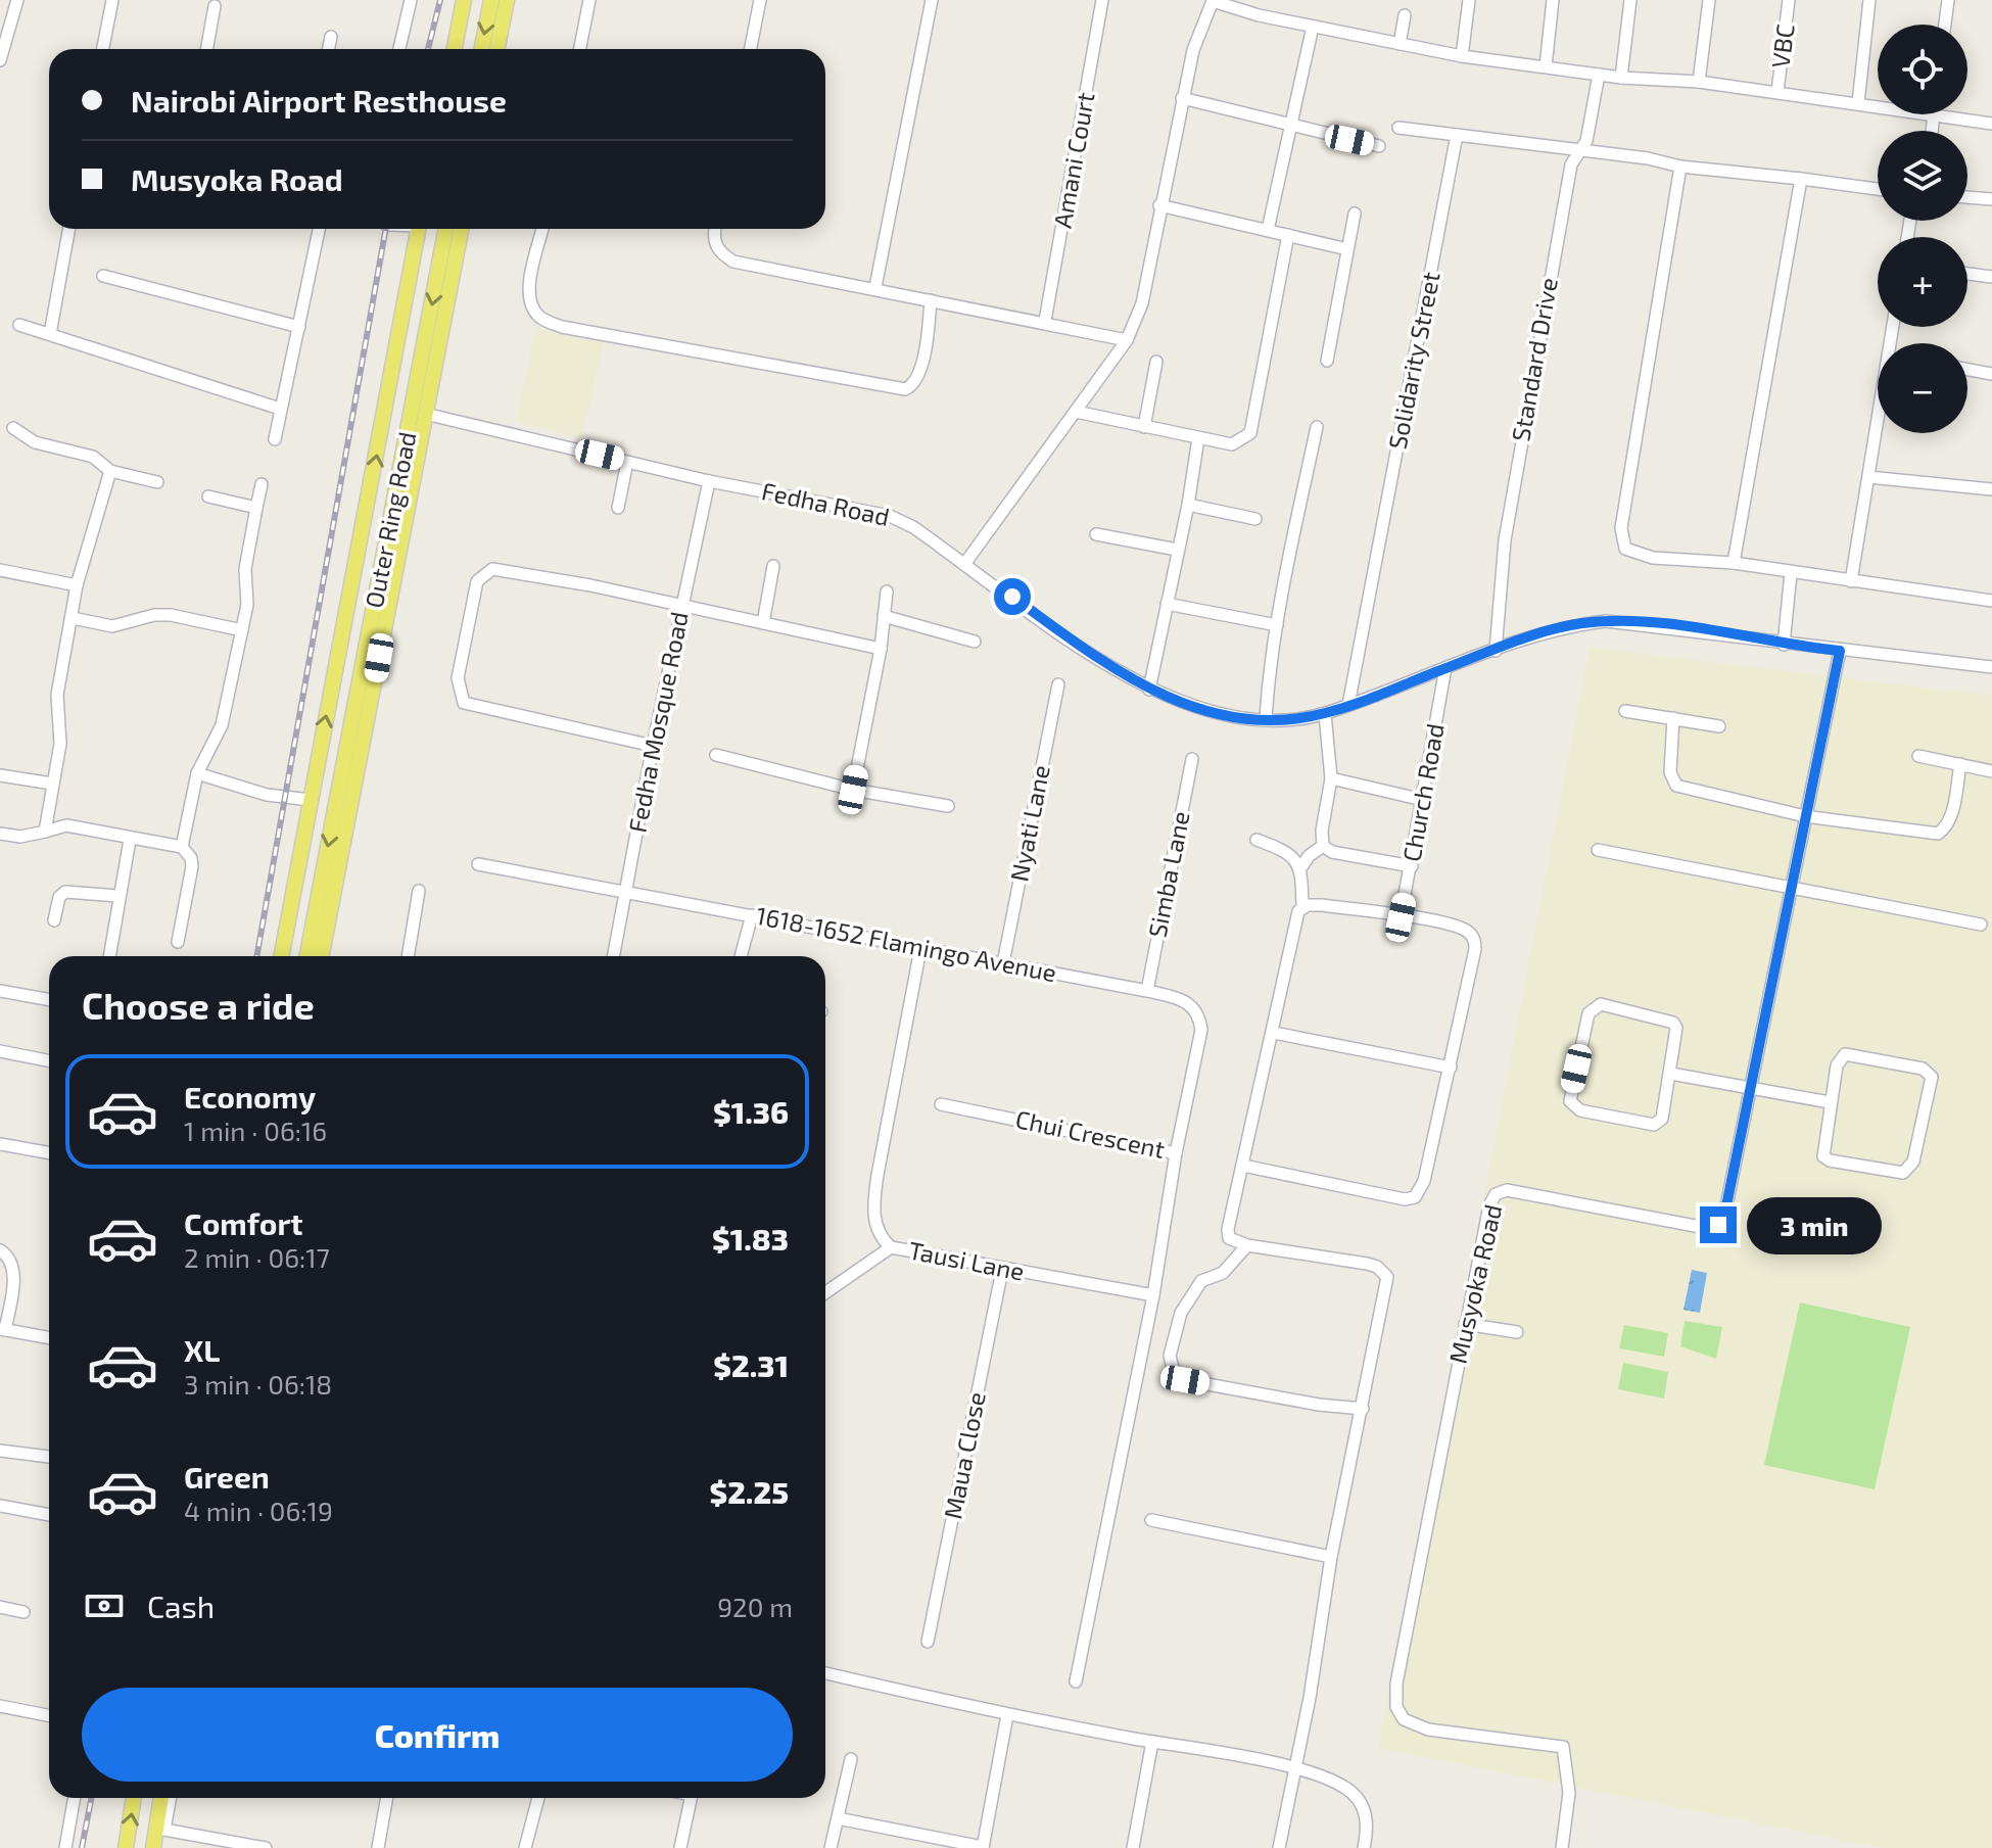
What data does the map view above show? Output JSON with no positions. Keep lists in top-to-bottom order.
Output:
{
  "streets": {
    "main road": ["Outer Ring Road"],
    "street": [
      "VBC",
      "Amani Court",
      "Standard Drive",
      "Solidarity Street",
      "Fedha Road",
      "Fedha Mosque Road",
      "Church Road",
      "Nyati Lane",
      "Simba Lane",
      "1618-1652 Flamingo Avenue",
      "Chui Crescent",
      "Tausi Lane",
      "Musyoka Road",
      "Maua Close"
    ]
  },
  "crossings": [
    ["Standard Drive", "Fedha Road"],
    ["Solidarity Street", "Fedha Road"],
    ["Fedha Road", "Fedha Mosque Road"],
    ["Fedha Road", "Church Road"],
    ["Fedha Road", "Musyoka Road"],
    ["Fedha Mosque Road", "1618-1652 Flamingo Avenue"],
    ["Nyati Lane", "1618-1652 Flamingo Avenue"],
    ["Simba Lane", "1618-1652 Flamingo Avenue"],
    ["1618-1652 Flamingo Avenue", "Chui Crescent"],
    ["1618-1652 Flamingo Avenue", "Tausi Lane"],
    ["Tausi Lane", "Maua Close"]
  ],
  "page": {
    "map_buttons": ["+", "−"],
    "banner": ["Nairobi Airport Resthouse", "Musyoka Road"],
    "heading": "Choose a ride",
    "list": [
      {
        "name": "Economy",
        "note": "1 min · 06:16",
        "value": "$1.36"
      },
      {
        "name": "Comfort",
        "note": "2 min · 06:17",
        "value": "$1.83"
      },
      {
        "name": "XL",
        "note": "3 min · 06:18",
        "value": "$2.31"
      },
      {
        "name": "Green",
        "note": "4 min · 06:19",
        "value": "$2.25"
      }
    ],
    "bubble": "3 min",
    "pay": ["Cash", "920 m"],
    "buttons": "Confirm"
  }
}
